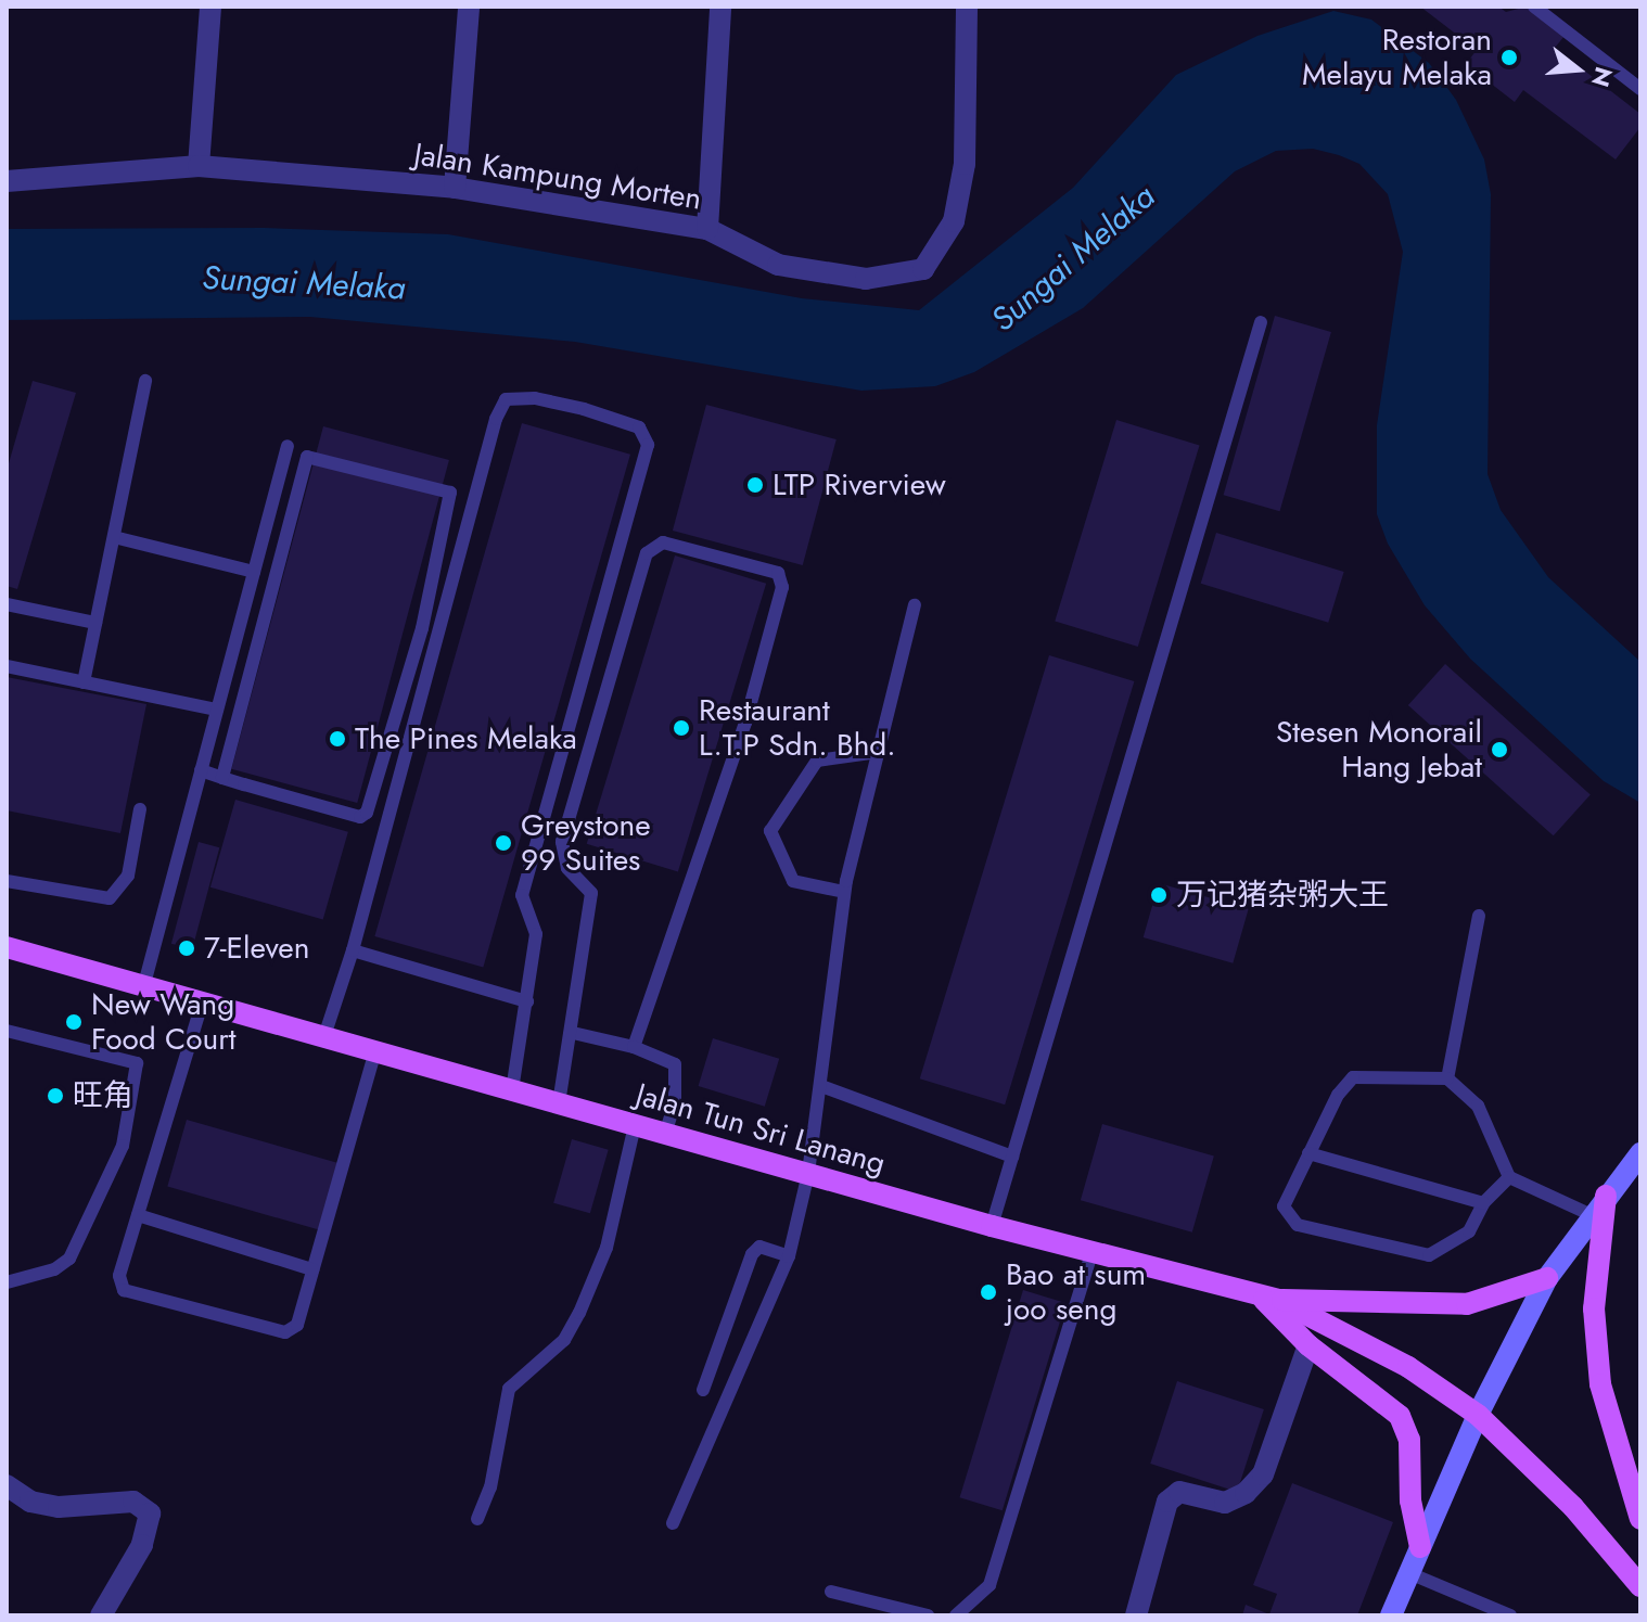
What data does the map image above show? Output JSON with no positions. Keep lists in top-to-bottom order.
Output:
{
  "streets": {
    "main road": ["Jalan Tun Sri Lanang"],
    "street": ["Jalan Kampung Morten"]
  },
  "water": ["Sungai Melaka"],
  "places": [
    "Restoran Melayu Melaka",
    "LTP Riverview",
    "Restaurant L.T.P Sdn. Bhd.",
    "The Pines Melaka",
    "Stesen Monorail Hang Jebat",
    "Greystone 99 Suites",
    "万记猪杂粥大王",
    "7-Eleven",
    "New Wang Food Court",
    "旺角",
    "Bao at sum joo seng"
  ],
  "north": "right"
}
